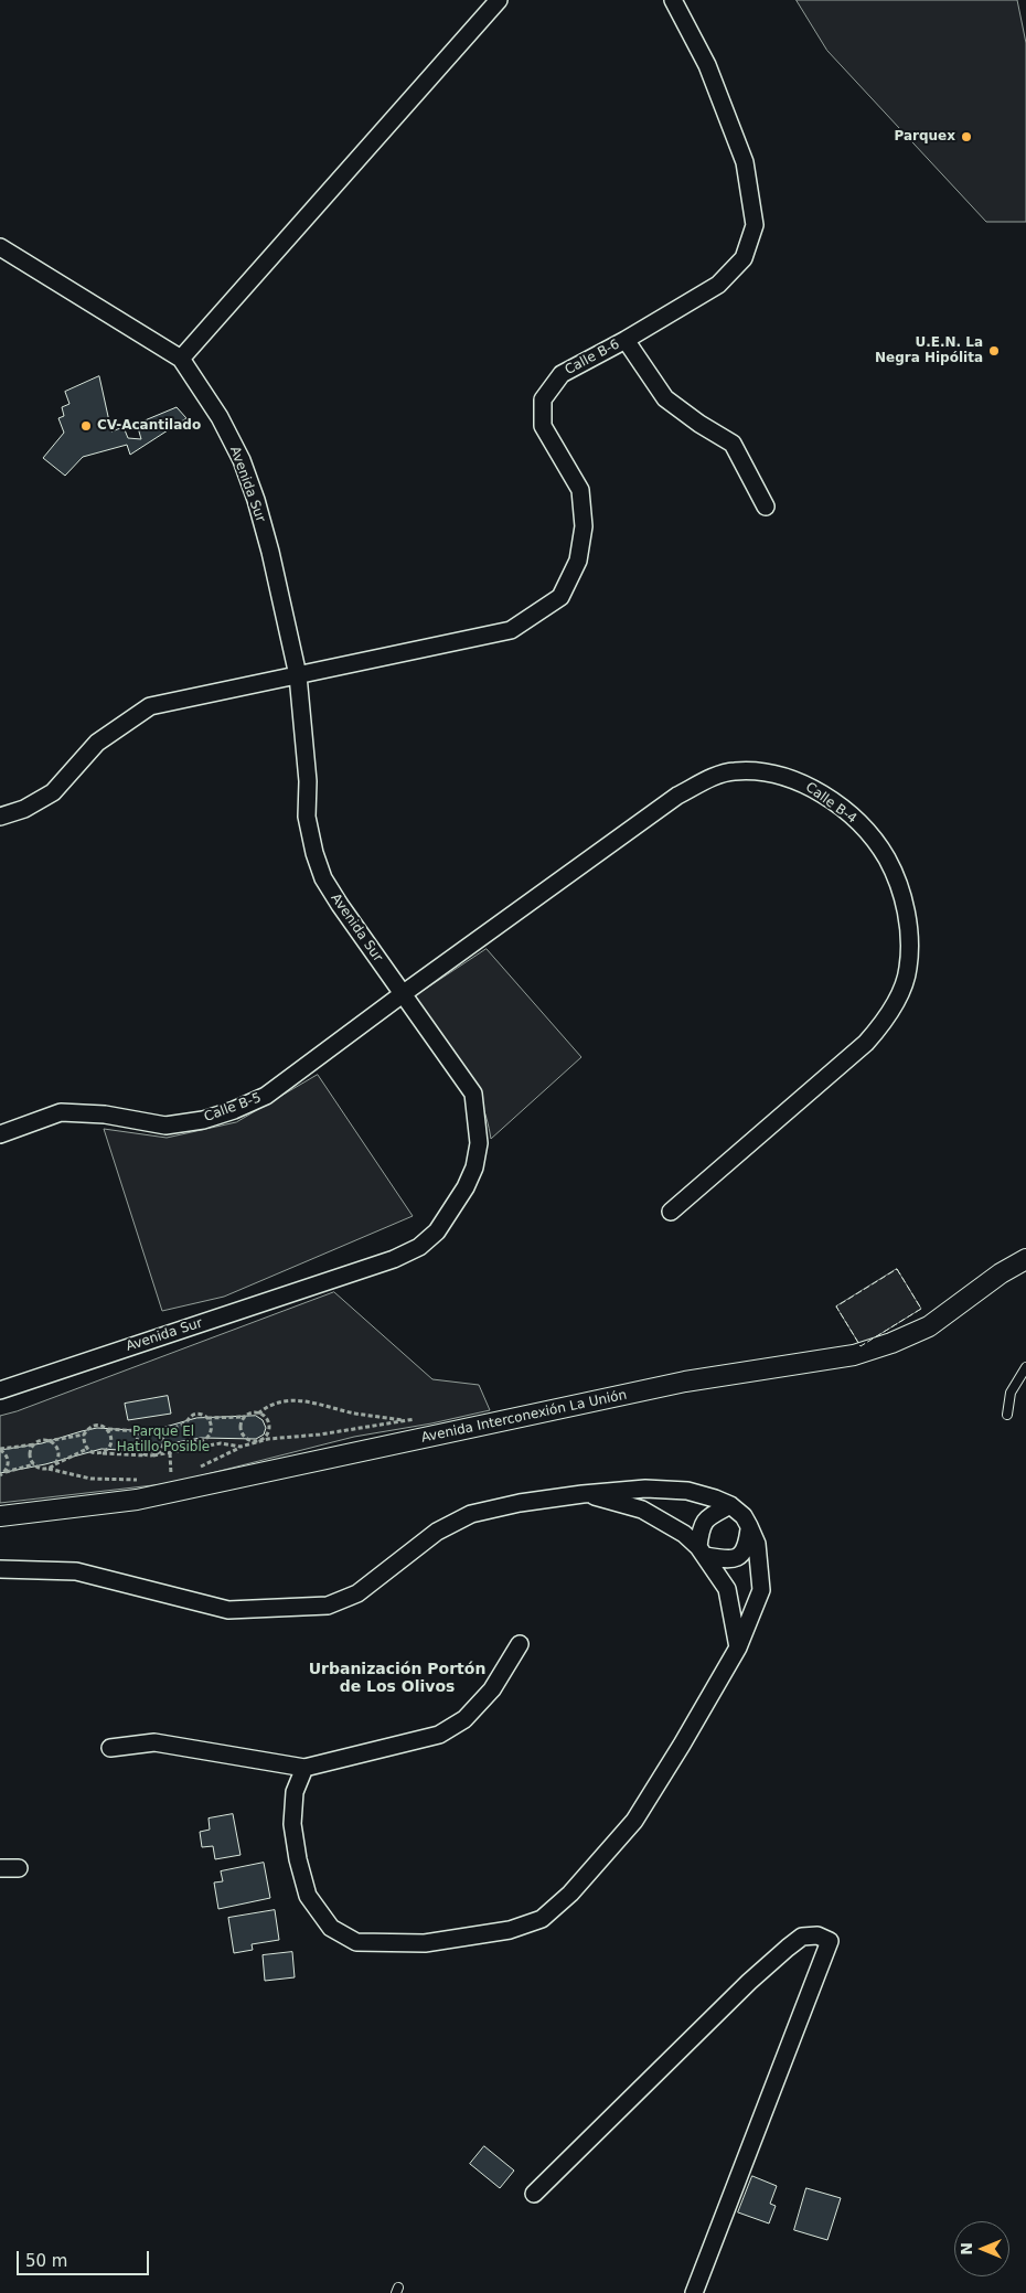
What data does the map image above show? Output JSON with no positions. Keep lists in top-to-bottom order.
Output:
{
  "streets": {
    "street": [
      "Calle B-6",
      "Avenida Sur",
      "Calle B-4",
      "Calle B-5",
      "Avenida Interconexión La Unión"
    ]
  },
  "crossings": [
    ["Calle B-6", "Avenida Sur"],
    ["Avenida Sur", "Calle B-4"],
    ["Avenida Sur", "Calle B-5"],
    ["Calle B-4", "Calle B-5"]
  ],
  "districts": ["Urbanización Portón de Los Olivos"],
  "parks": ["Parque El Hatillo Posible"],
  "places": ["Parquex", "U.E.N. La Negra Hipólita", "CV-Acantilado"],
  "scale_bar": "50 m",
  "north": "left"
}
